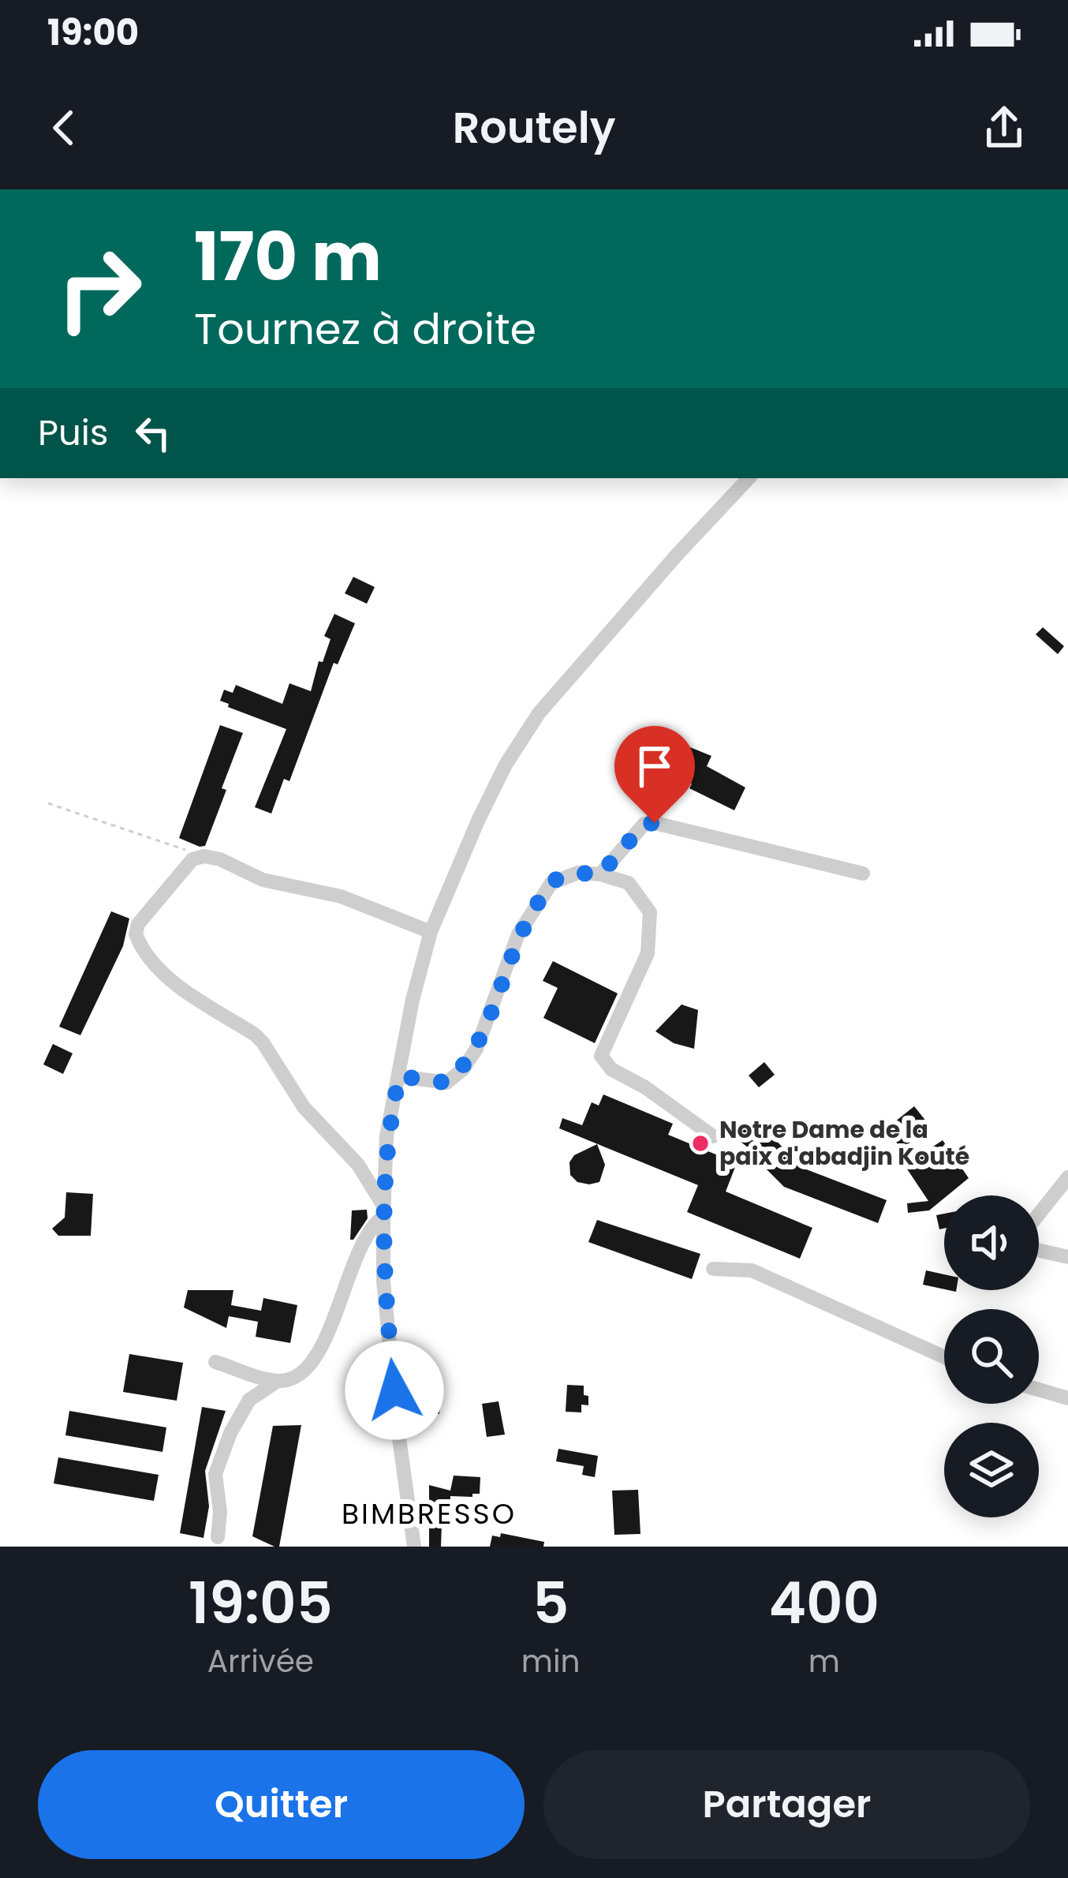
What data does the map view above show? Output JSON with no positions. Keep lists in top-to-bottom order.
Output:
{
  "districts": ["BIMBRESSO"],
  "places": ["Notre Dame de la paix d'abadjin Kouté"],
  "page": {
    "status": "19:00",
    "header": "Routely",
    "turn": ["170 m", "Tournez à droite"],
    "then": "Puis",
    "eta": [
      "19:05",
      "Arrivée",
      "5",
      "min",
      "400",
      "m"
    ],
    "buttons": ["Quitter", "Partager"]
  }
}
